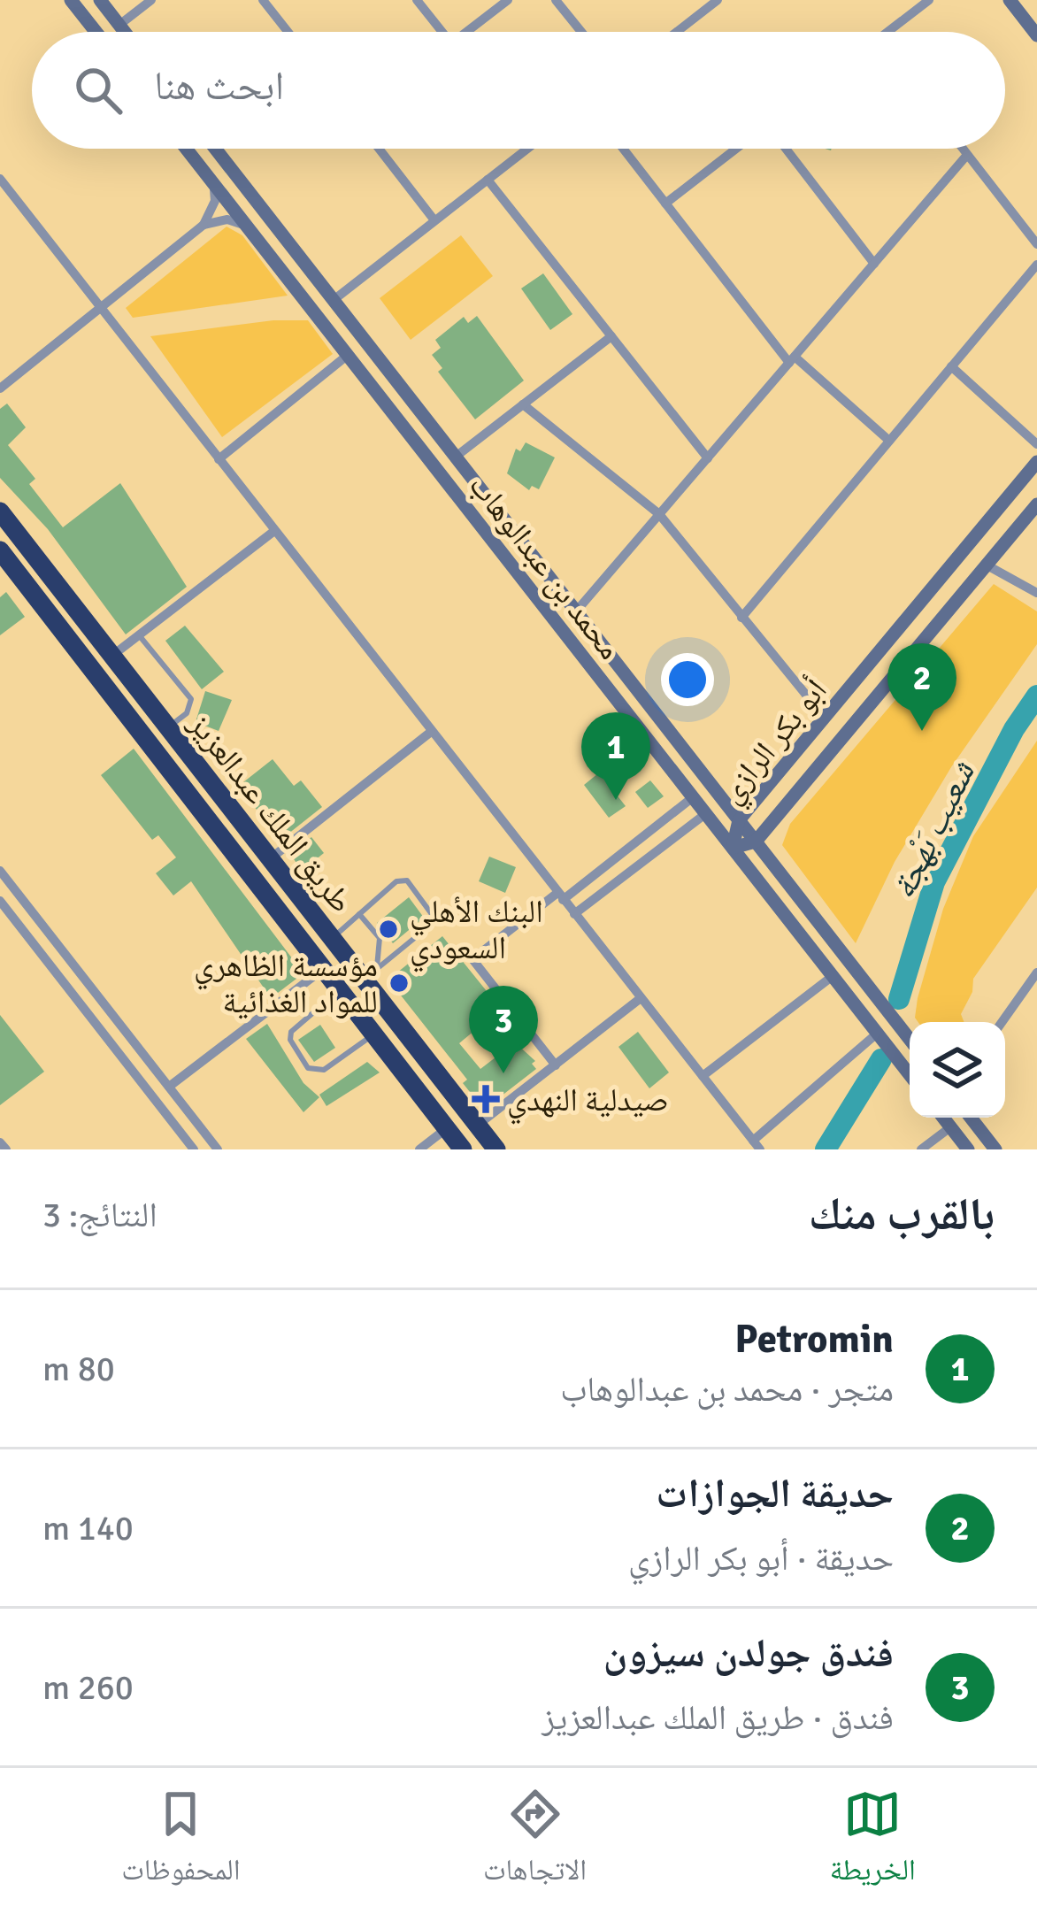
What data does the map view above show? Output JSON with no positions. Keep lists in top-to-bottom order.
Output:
{
  "streets": {
    "highway": ["طريق الملك عبدالعزيز"],
    "street": ["محمد بن عبدالوهاب", "أبو بكر الرازي"]
  },
  "crossings": [
    ["محمد بن عبدالوهاب", "أبو بكر الرازي"]
  ],
  "water": ["شعيب بَهْجة"],
  "places": {
    "other": ["البنك الأهلي السعودي", "مؤسسة الظاهري للمواد الغذائية"],
    "health": ["صيدلية النهدي"]
  },
  "page": {
    "search": "ابحث هنا",
    "pins": ["2", "1", "3"],
    "heading": ["بالقرب منك", "النتائج: 3"],
    "list": [
      {
        "mark": "1",
        "name": "Petromin",
        "note": "متجر · محمد بن عبدالوهاب",
        "value": "80 m"
      },
      {
        "mark": "2",
        "name": "حديقة الجوازات",
        "note": "حديقة · أبو بكر الرازي",
        "value": "140 m"
      },
      {
        "mark": "3",
        "name": "فندق جولدن سيزون",
        "note": "فندق · طريق الملك عبدالعزيز",
        "value": "260 m"
      }
    ],
    "nav": ["الخريطة", "الاتجاهات", "المحفوظات"]
  }
}
